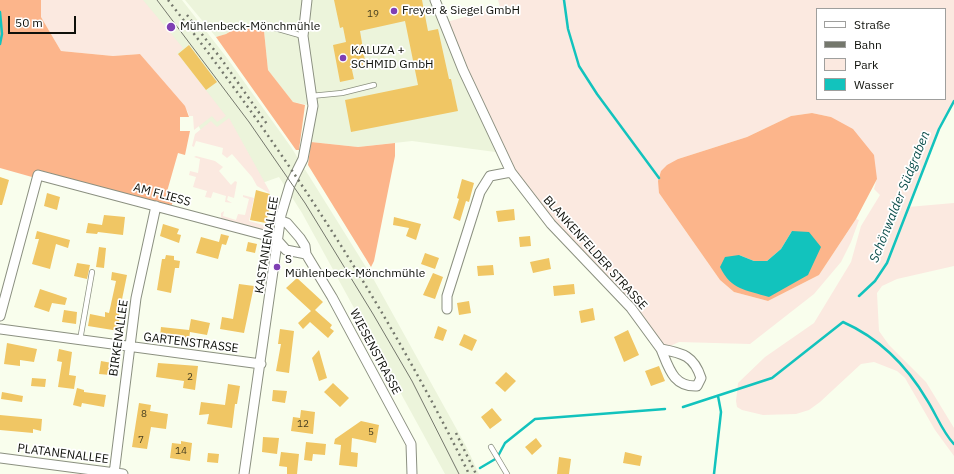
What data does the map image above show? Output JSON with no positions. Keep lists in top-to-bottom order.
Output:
{
  "streets": {
    "street": [
      "AM FLIESS",
      "KASTANIENALLEE",
      "BLANKENFELDER STRASSE",
      "BIRKENALLEE",
      "GARTENSTRASSE",
      "WIESENSTRASSE",
      "PLATANENALLEE"
    ]
  },
  "crossings": [
    ["AM FLIESS", "KASTANIENALLEE"],
    ["AM FLIESS", "BIRKENALLEE"],
    ["KASTANIENALLEE", "GARTENSTRASSE"],
    ["KASTANIENALLEE", "WIESENSTRASSE"],
    ["BIRKENALLEE", "GARTENSTRASSE"],
    ["BIRKENALLEE", "PLATANENALLEE"]
  ],
  "water": ["Schönwalder Südgraben"],
  "places": [
    "Freyer & Siegel GmbH",
    "Mühlenbeck-Mönchmühle",
    "KALUZA + SCHMID GmbH",
    "S Mühlenbeck-Mönchmühle"
  ],
  "house_numbers": [
    "19",
    "2",
    "8",
    "12",
    "5",
    "7",
    "14"
  ],
  "legend": [
    "Straße",
    "Bahn",
    "Park",
    "Wasser"
  ],
  "scale_bar": "50 m"
}
